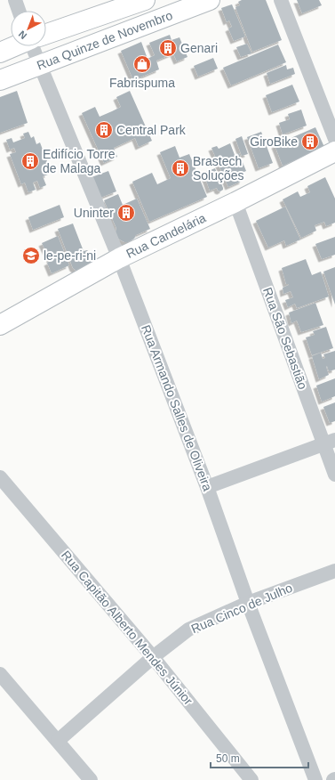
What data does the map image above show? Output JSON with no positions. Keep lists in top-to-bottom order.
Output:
{
  "streets": {
    "street": [
      "Rua Quinze de Novembro",
      "Rua Candelária",
      "Rua São Sebastião",
      "Rua Armando Salles de Oliveira",
      "Rua Cinco de Julho",
      "Rua Capitão Alberto Mendes Júnior"
    ]
  },
  "crossings": [
    ["Rua Quinze de Novembro", "Rua Armando Salles de Oliveira"],
    ["Rua Candelária", "Rua São Sebastião"],
    ["Rua Candelária", "Rua Armando Salles de Oliveira"],
    ["Rua Armando Salles de Oliveira", "Rua Cinco de Julho"],
    ["Rua Cinco de Julho", "Rua Capitão Alberto Mendes Júnior"]
  ],
  "places": {
    "building": [
      "Genari",
      "Central Park",
      "GiroBike",
      "Edifício Torre de Malaga",
      "Brastech Soluções",
      "Uninter"
    ],
    "shop": ["Fabrispuma"],
    "school or university": ["le-pe-ri-ni"]
  },
  "scale_bar": "50 m",
  "north": "bottom left"
}
